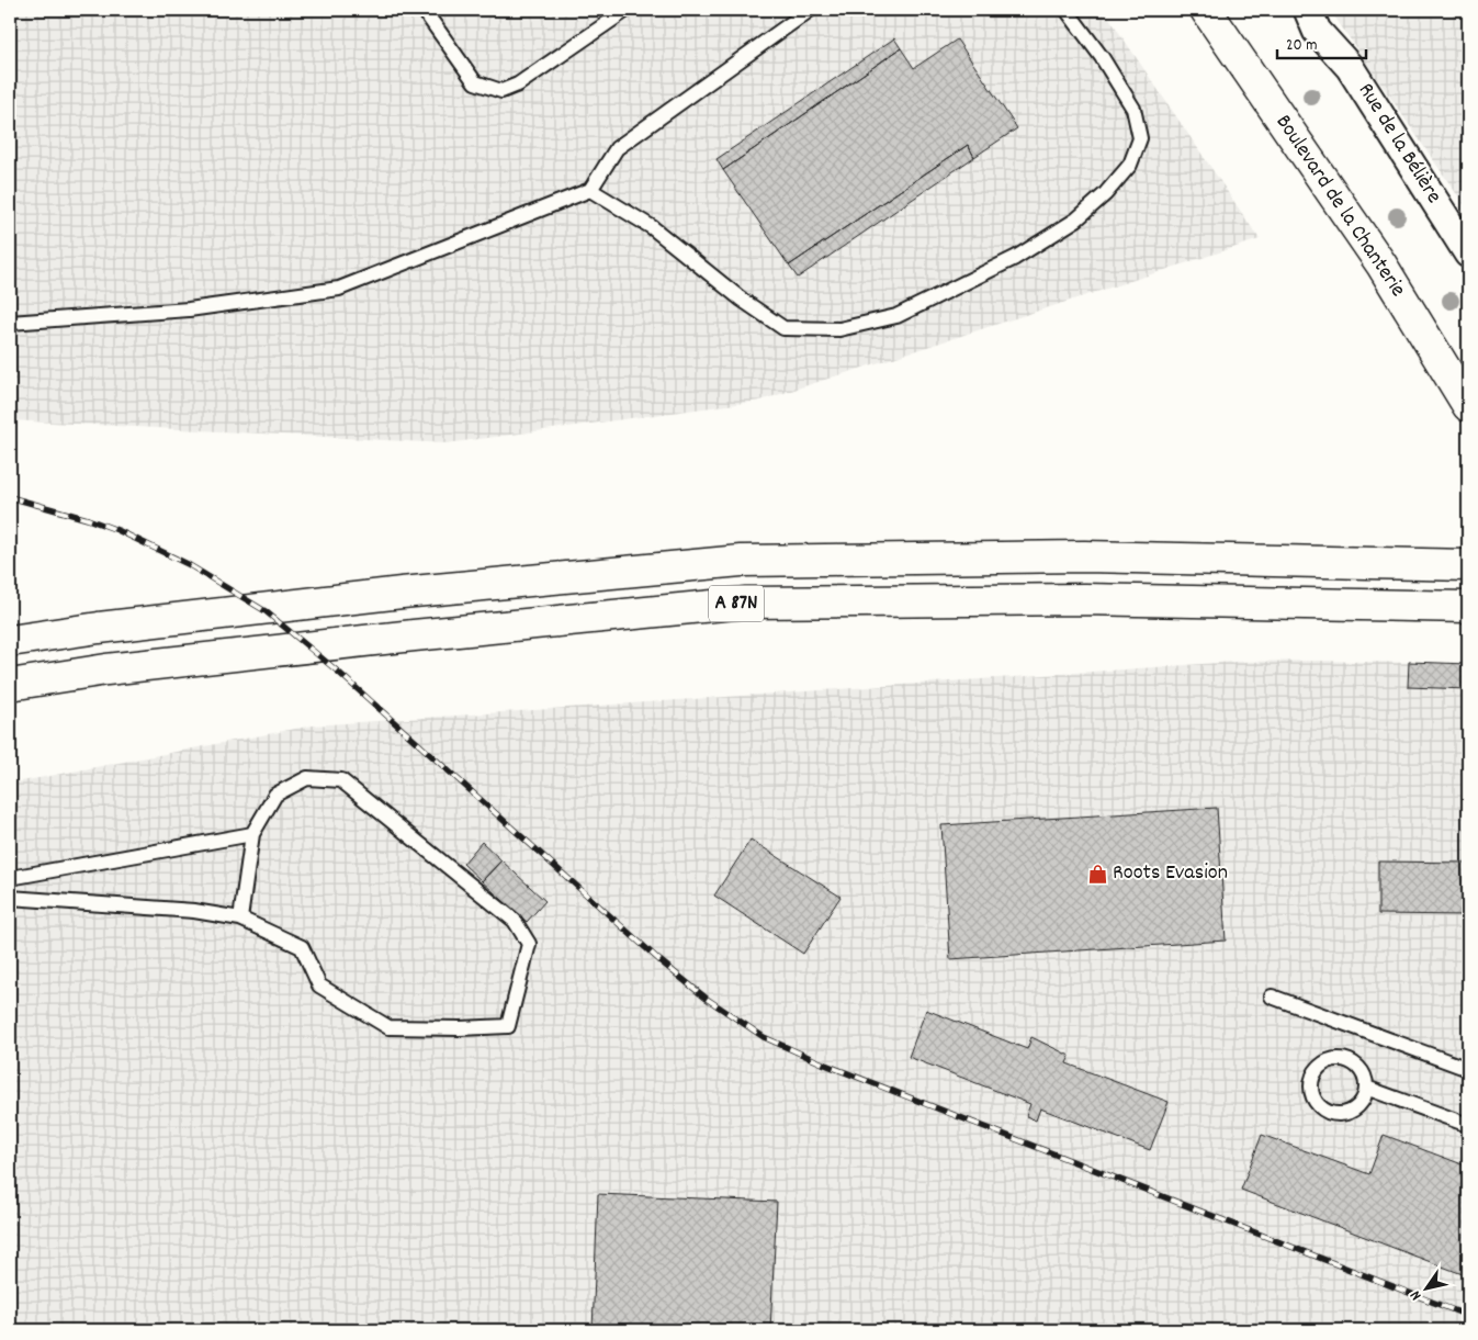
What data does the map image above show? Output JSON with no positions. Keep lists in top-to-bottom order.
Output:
{
  "streets": {
    "main road": ["Boulevard de la Chanterie", "A 87N"],
    "street": ["Rue de la Bélière"]
  },
  "places": {
    "shop": ["Roots Evasion"]
  },
  "scale_bar": "20 m",
  "north": "bottom left"
}
